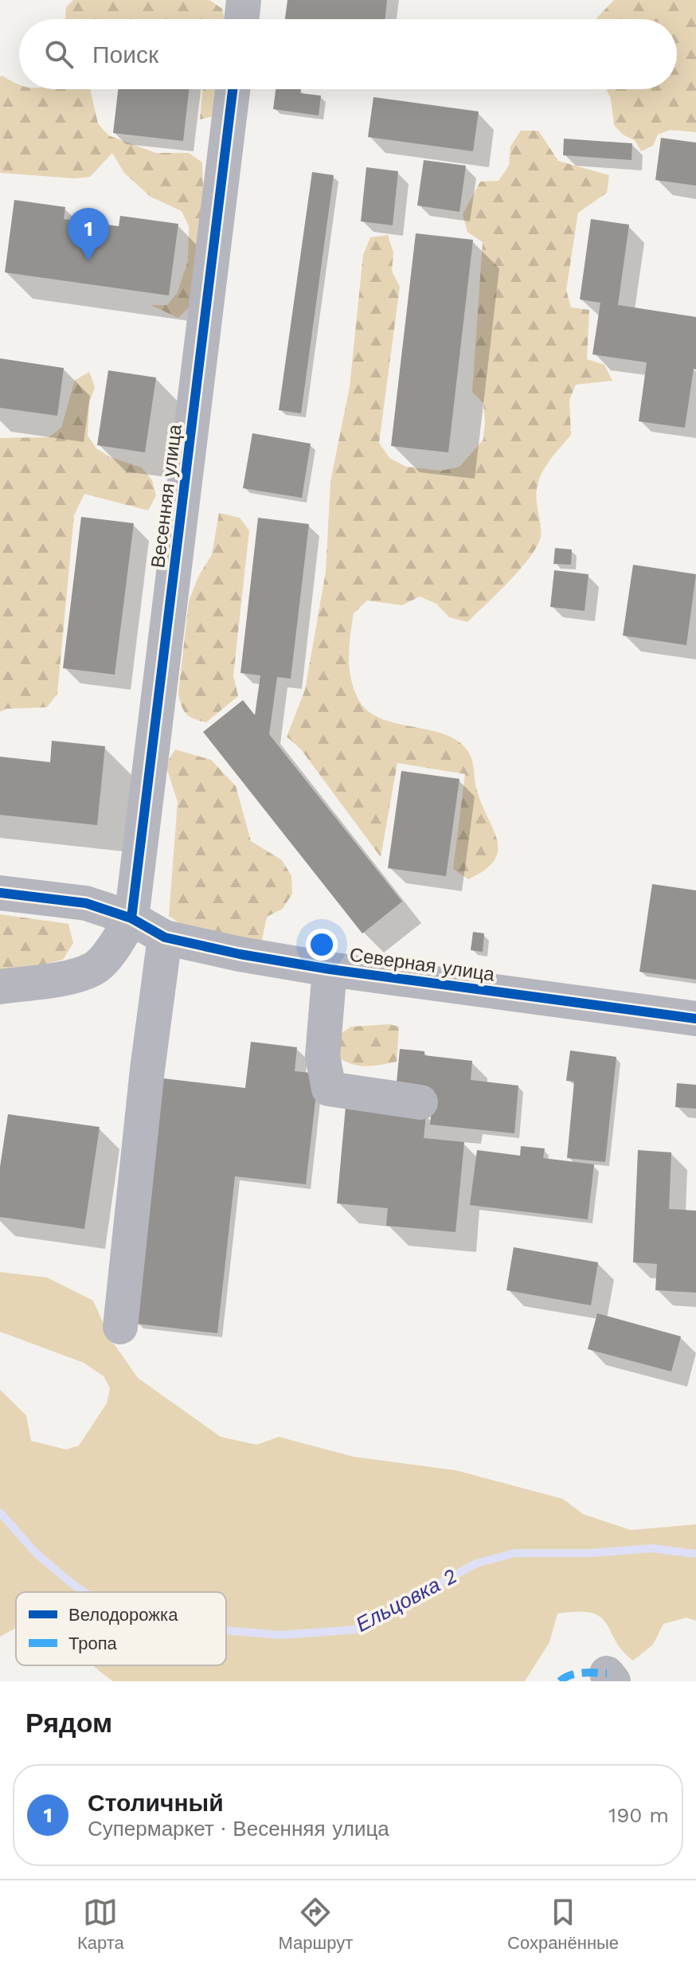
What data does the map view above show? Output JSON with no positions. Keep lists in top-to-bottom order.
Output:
{
  "streets": {
    "street": ["Весенняя улица", "Северная улица"]
  },
  "crossings": [
    ["Весенняя улица", "Северная улица"]
  ],
  "water": ["Ельцовка 2"],
  "legend": ["Велодорожка", "Тропа"],
  "page": {
    "search": "Поиск",
    "pins": "1",
    "heading": "Рядом",
    "list": [
      {
        "mark": "1",
        "name": "Столичный",
        "note": "Супермаркет · Весенняя улица",
        "value": "190 m"
      }
    ],
    "nav": ["Карта", "Маршрут", "Сохранённые"]
  }
}
